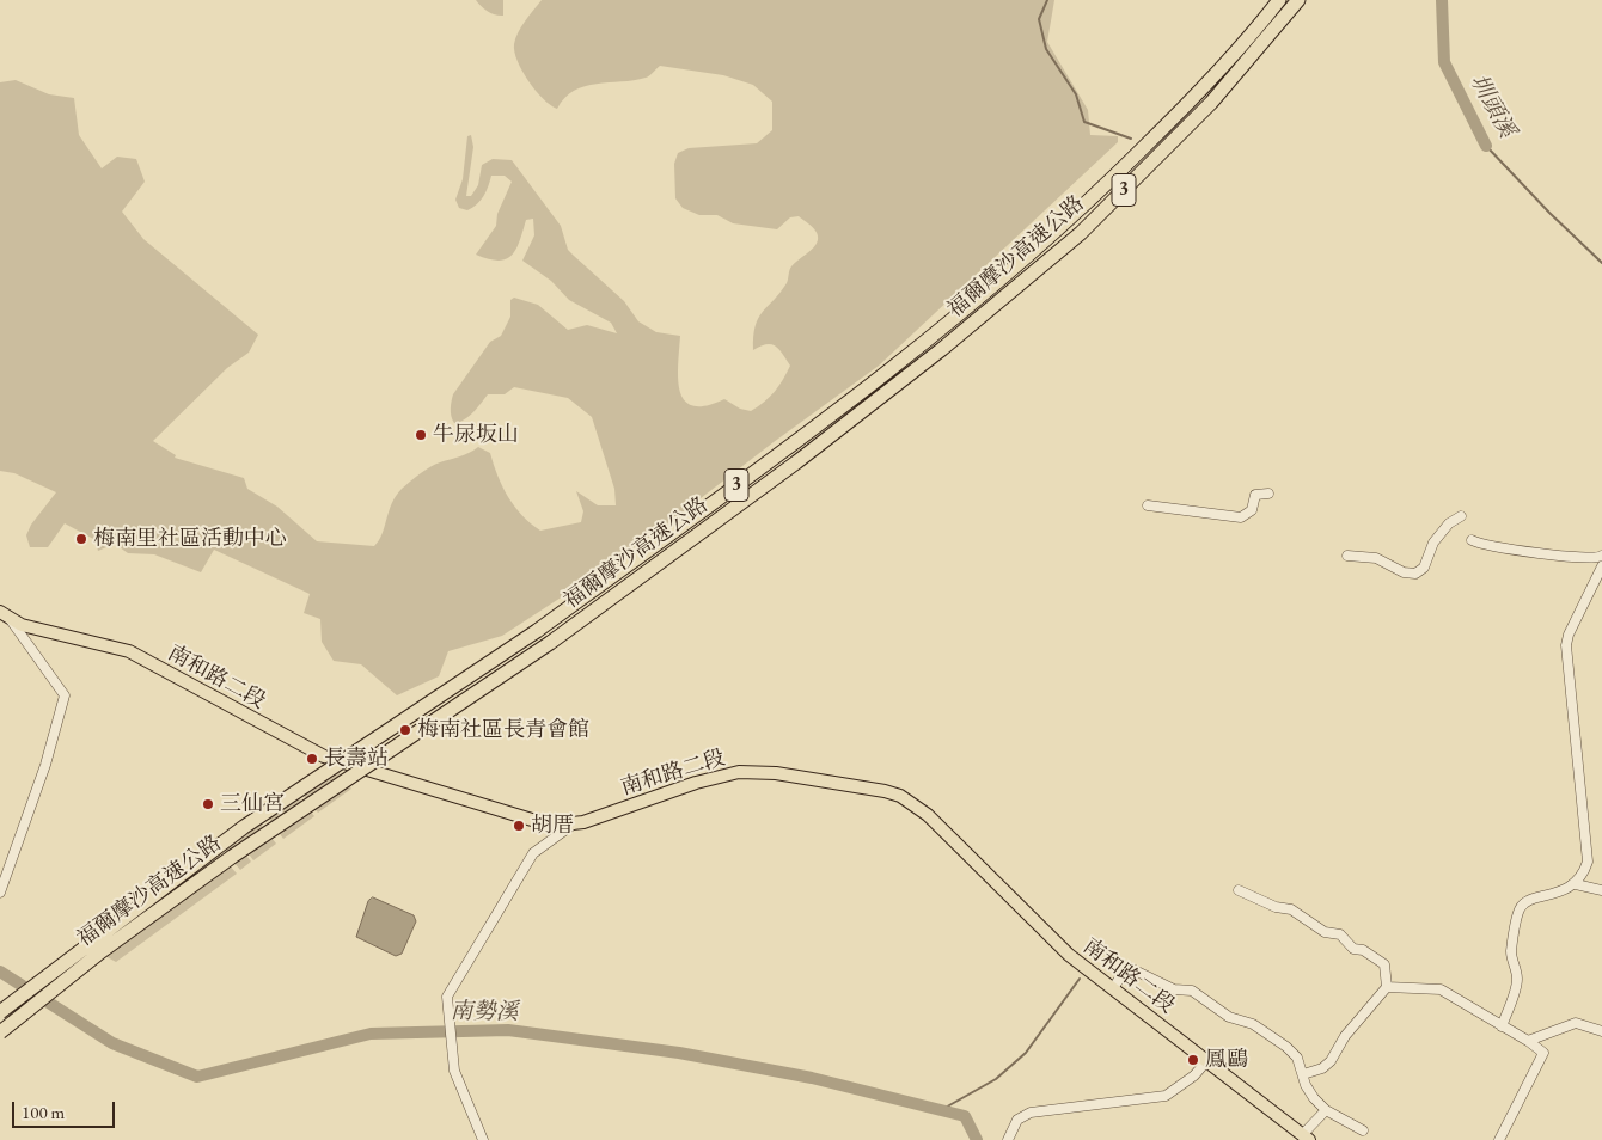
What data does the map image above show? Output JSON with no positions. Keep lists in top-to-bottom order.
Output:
{
  "streets": {
    "highway": ["3", "福爾摩沙高速公路"],
    "main road": ["南和路二段"]
  },
  "water": ["圳頭溪", "南勢溪"],
  "places": [
    "牛尿坂山",
    "梅南里社區活動中心",
    "梅南社區長青會館",
    "長壽站",
    "三仙宮",
    "胡厝",
    "鳳鷗"
  ],
  "scale_bar": "100 m"
}
